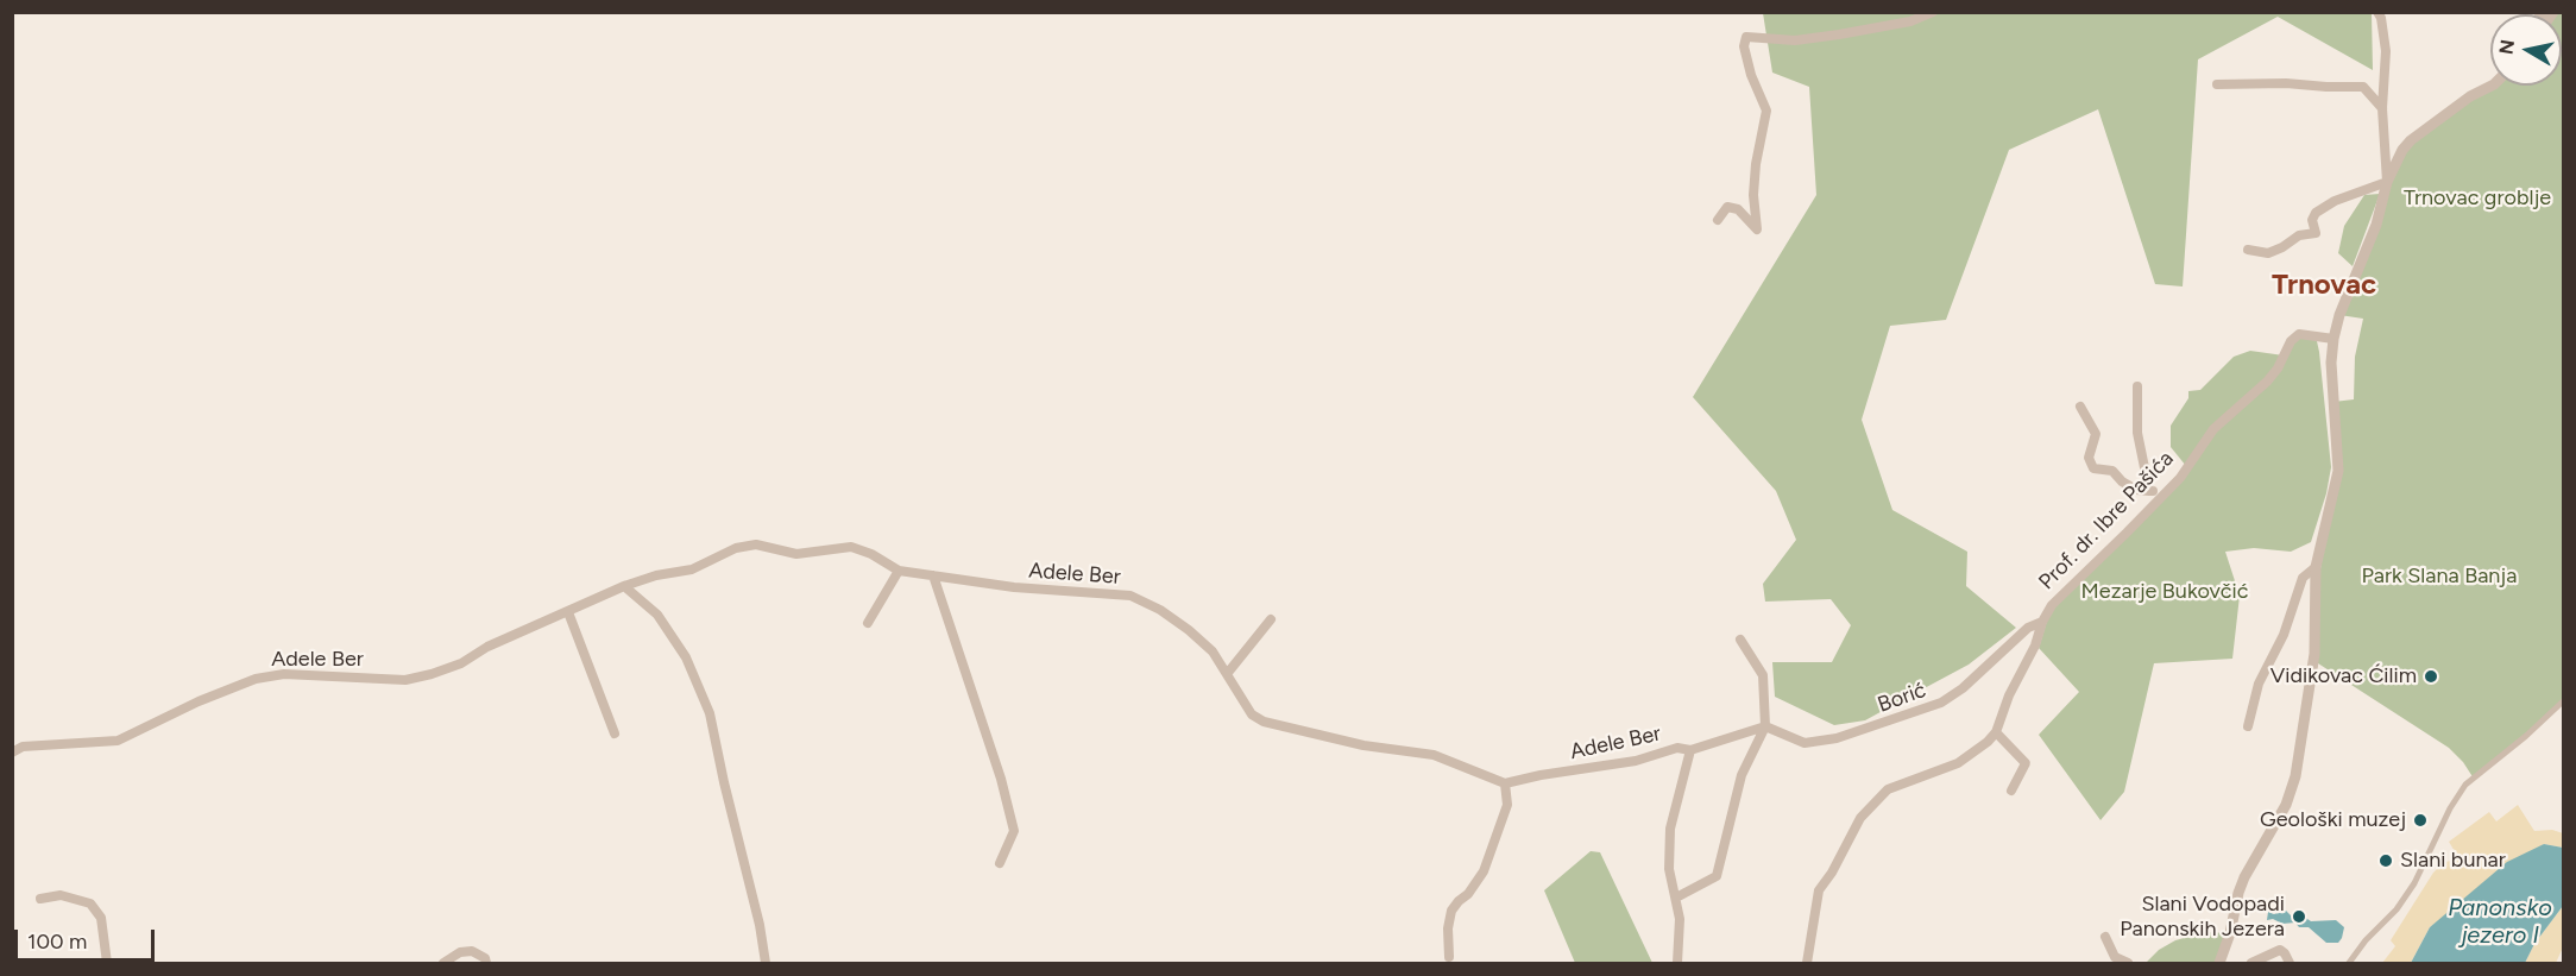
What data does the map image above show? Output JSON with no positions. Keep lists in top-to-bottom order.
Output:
{
  "streets": {
    "street": ["Prof. dr. Ibre Pašića", "Adele Ber", "Borić"]
  },
  "crossings": [
    ["Prof. dr. Ibre Pašića", "Borić"]
  ],
  "districts": ["Trnovac"],
  "water": ["Panonsko jezero I"],
  "parks": ["Trnovac groblje", "Park Slana Banja", "Mezarje Bukovčić"],
  "places": [
    "Vidikovac Ćilim",
    "Geološki muzej",
    "Slani bunar",
    "Slani Vodopadi Panonskih Jezera"
  ],
  "scale_bar": "100 m",
  "north": "left"
}
